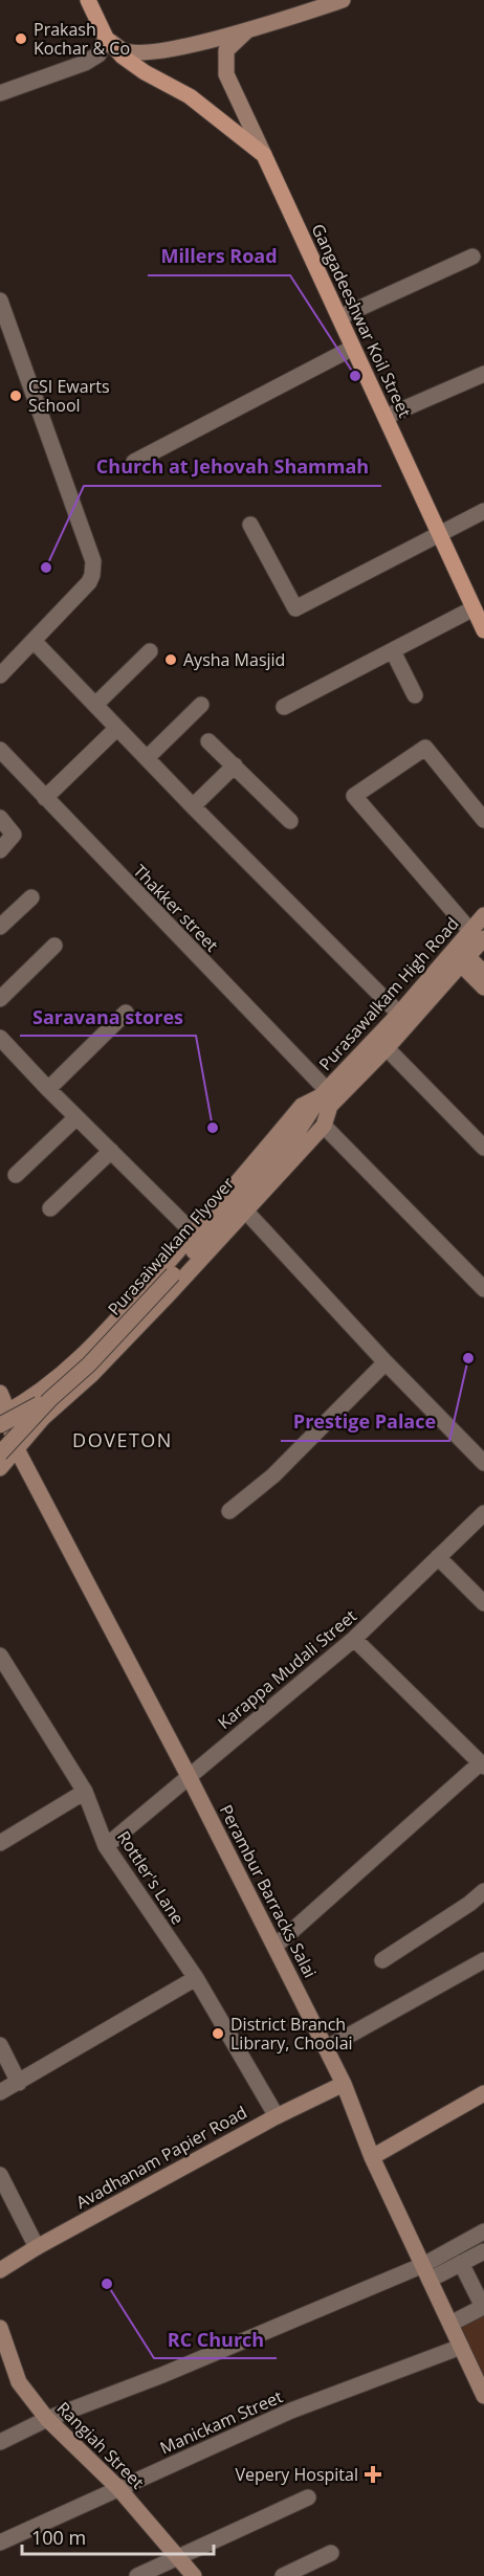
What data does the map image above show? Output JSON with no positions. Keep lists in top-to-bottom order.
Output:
{
  "streets": {
    "main road": [
      "Gangadeeshwar Koil Street",
      "Purasawalkam High Road",
      "Purasaiwalkam Flyover",
      "Perambur Barracks Salai",
      "Avadhanam Papier Road",
      "Rangiah Street"
    ],
    "street": [
      "Thakker street",
      "Karappa Mudali Street",
      "Rottler's Lane",
      "Manickam Street"
    ]
  },
  "crossings": [
    ["Thakker street", "Purasawalkam High Road"],
    ["Thakker street", "Purasaiwalkam Flyover"],
    ["Purasawalkam High Road", "Purasaiwalkam Flyover"],
    ["Purasaiwalkam Flyover", "Perambur Barracks Salai"],
    ["Karappa Mudali Street", "Rottler's Lane"],
    ["Karappa Mudali Street", "Perambur Barracks Salai"],
    ["Rottler's Lane", "Avadhanam Papier Road"],
    ["Perambur Barracks Salai", "Avadhanam Papier Road"],
    ["Perambur Barracks Salai", "Manickam Street"],
    ["Manickam Street", "Rangiah Street"]
  ],
  "districts": ["DOVETON"],
  "places": {
    "other": [
      "Prakash Kochar & Co",
      "Millers Road",
      "CSI Ewarts School",
      "Church at Jehovah Shammah",
      "Aysha Masjid",
      "Saravana stores",
      "Prestige Palace",
      "District Branch Library, Choolai",
      "RC Church"
    ],
    "health": ["Vepery Hospital"]
  },
  "scale_bar": "100 m"
}
